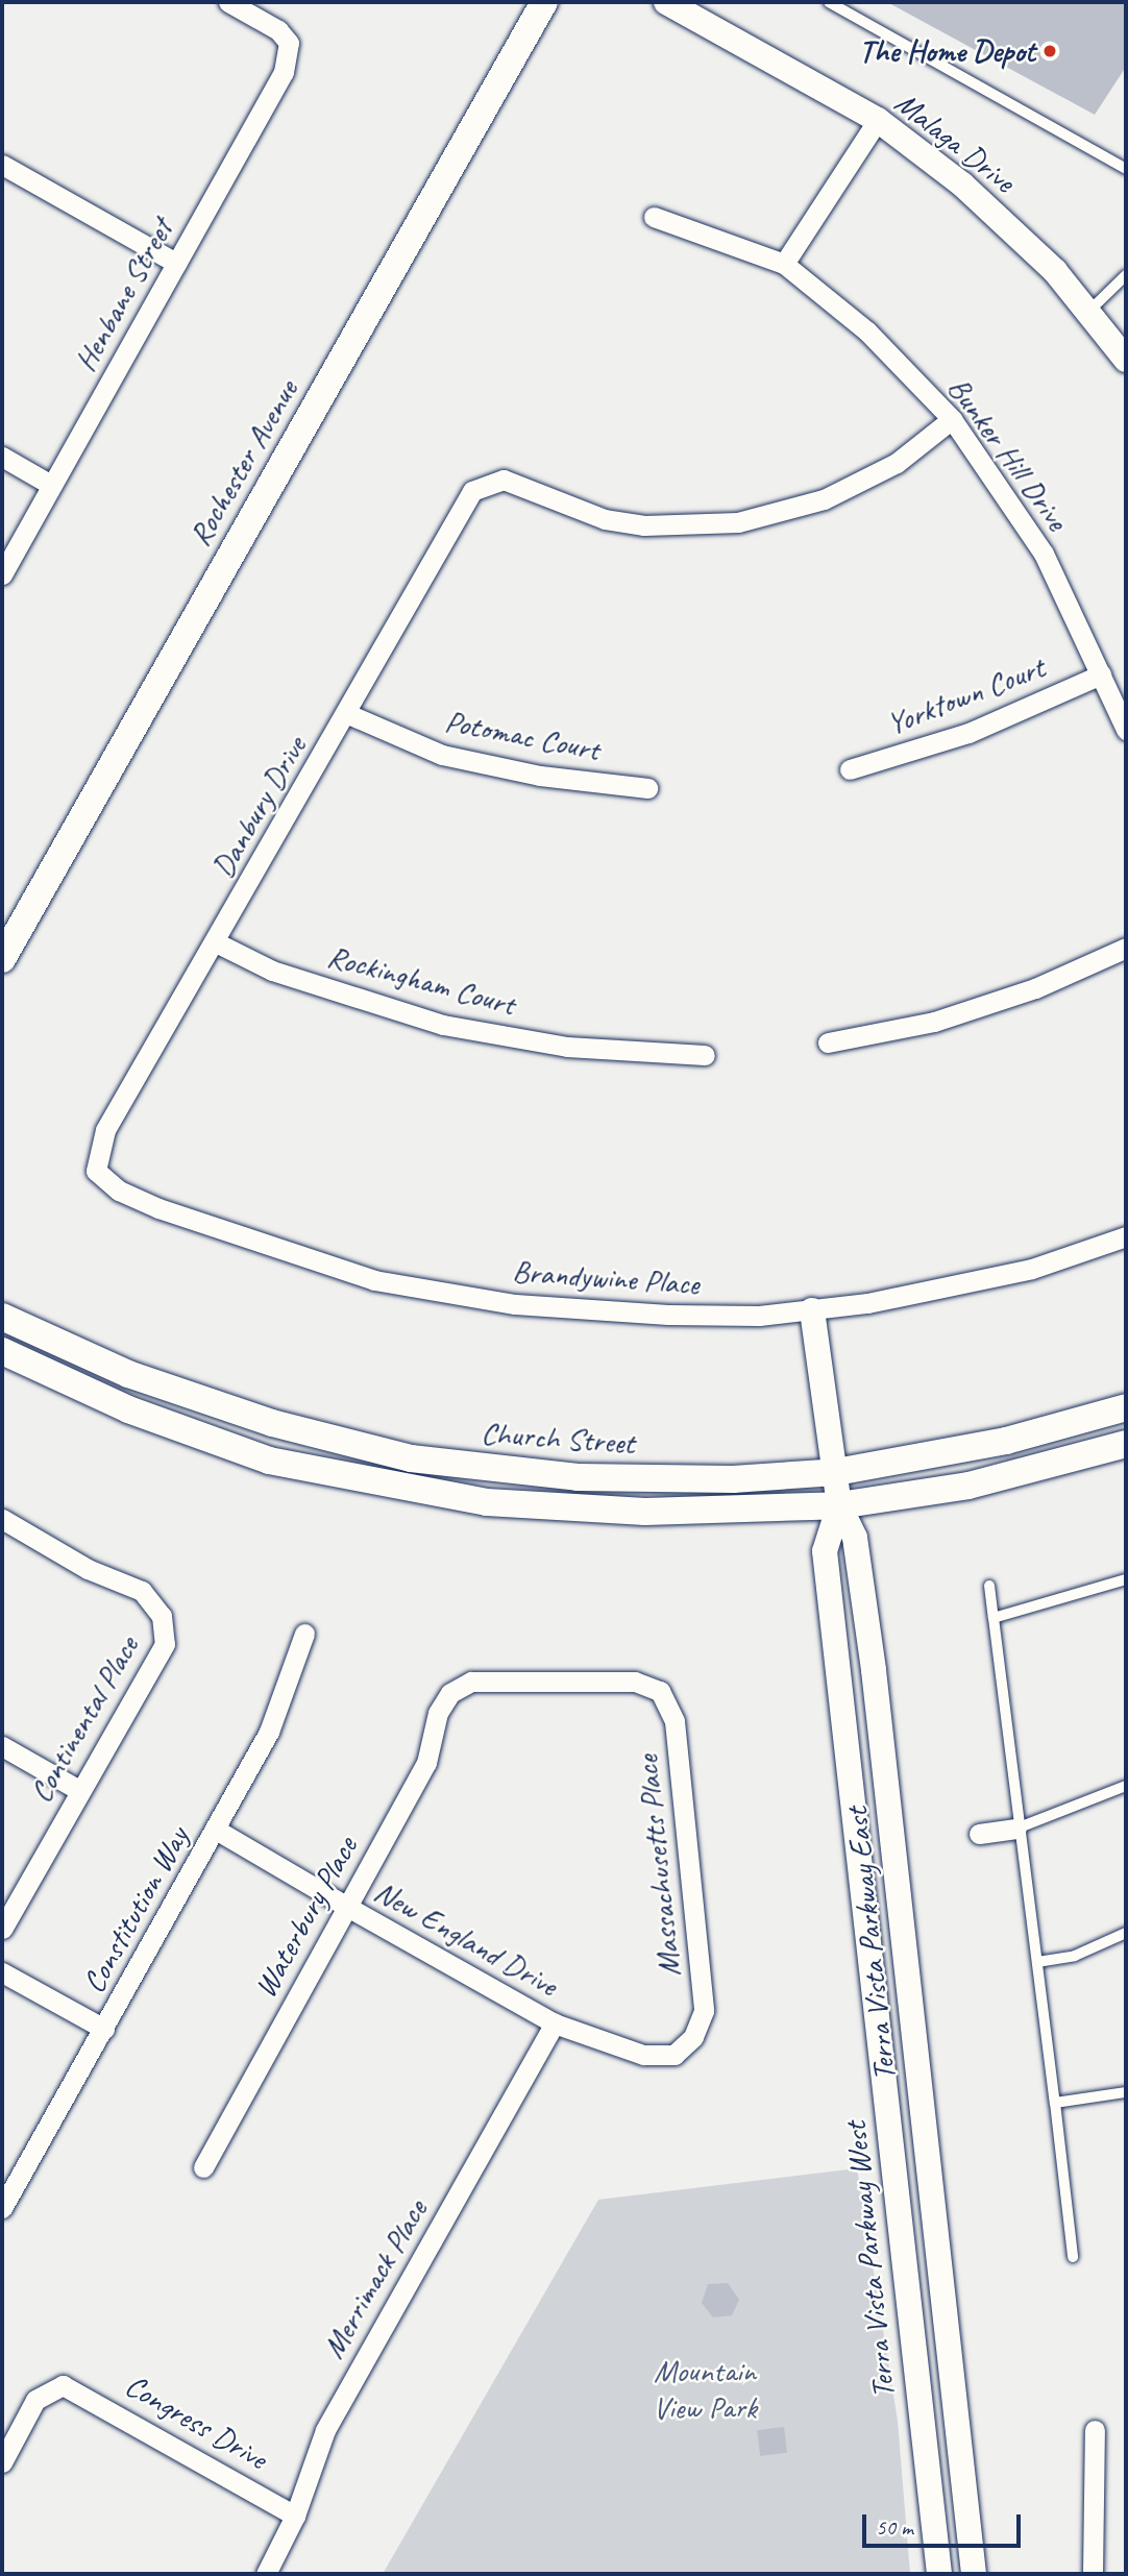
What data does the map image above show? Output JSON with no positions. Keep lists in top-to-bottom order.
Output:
{
  "streets": {
    "main road": ["Rochester Avenue", "Church Street"],
    "street": [
      "Malaga Drive",
      "Henbane Street",
      "Bunker Hill Drive",
      "Yorktown Court",
      "Potomac Court",
      "Danbury Drive",
      "Rockingham Court",
      "Brandywine Place",
      "Continental Place",
      "Massachusetts Place",
      "Constitution Way",
      "Waterbury Place",
      "New England Drive",
      "Terra Vista Parkway East",
      "Terra Vista Parkway West",
      "Merrimack Place",
      "Congress Drive"
    ]
  },
  "crossings": [
    ["Bunker Hill Drive", "Yorktown Court"],
    ["Bunker Hill Drive", "Danbury Drive"],
    ["Potomac Court", "Danbury Drive"],
    ["Danbury Drive", "Rockingham Court"],
    ["Danbury Drive", "Brandywine Place"],
    ["Brandywine Place", "Terra Vista Parkway East"],
    ["Church Street", "Terra Vista Parkway East"],
    ["Massachusetts Place", "Waterbury Place"],
    ["Massachusetts Place", "New England Drive"],
    ["Constitution Way", "New England Drive"],
    ["Waterbury Place", "New England Drive"],
    ["New England Drive", "Merrimack Place"],
    ["Terra Vista Parkway East", "Terra Vista Parkway West"],
    ["Merrimack Place", "Congress Drive"]
  ],
  "parks": ["Mountain View Park"],
  "places": ["The Home Depot"],
  "scale_bar": "50 m"
}
